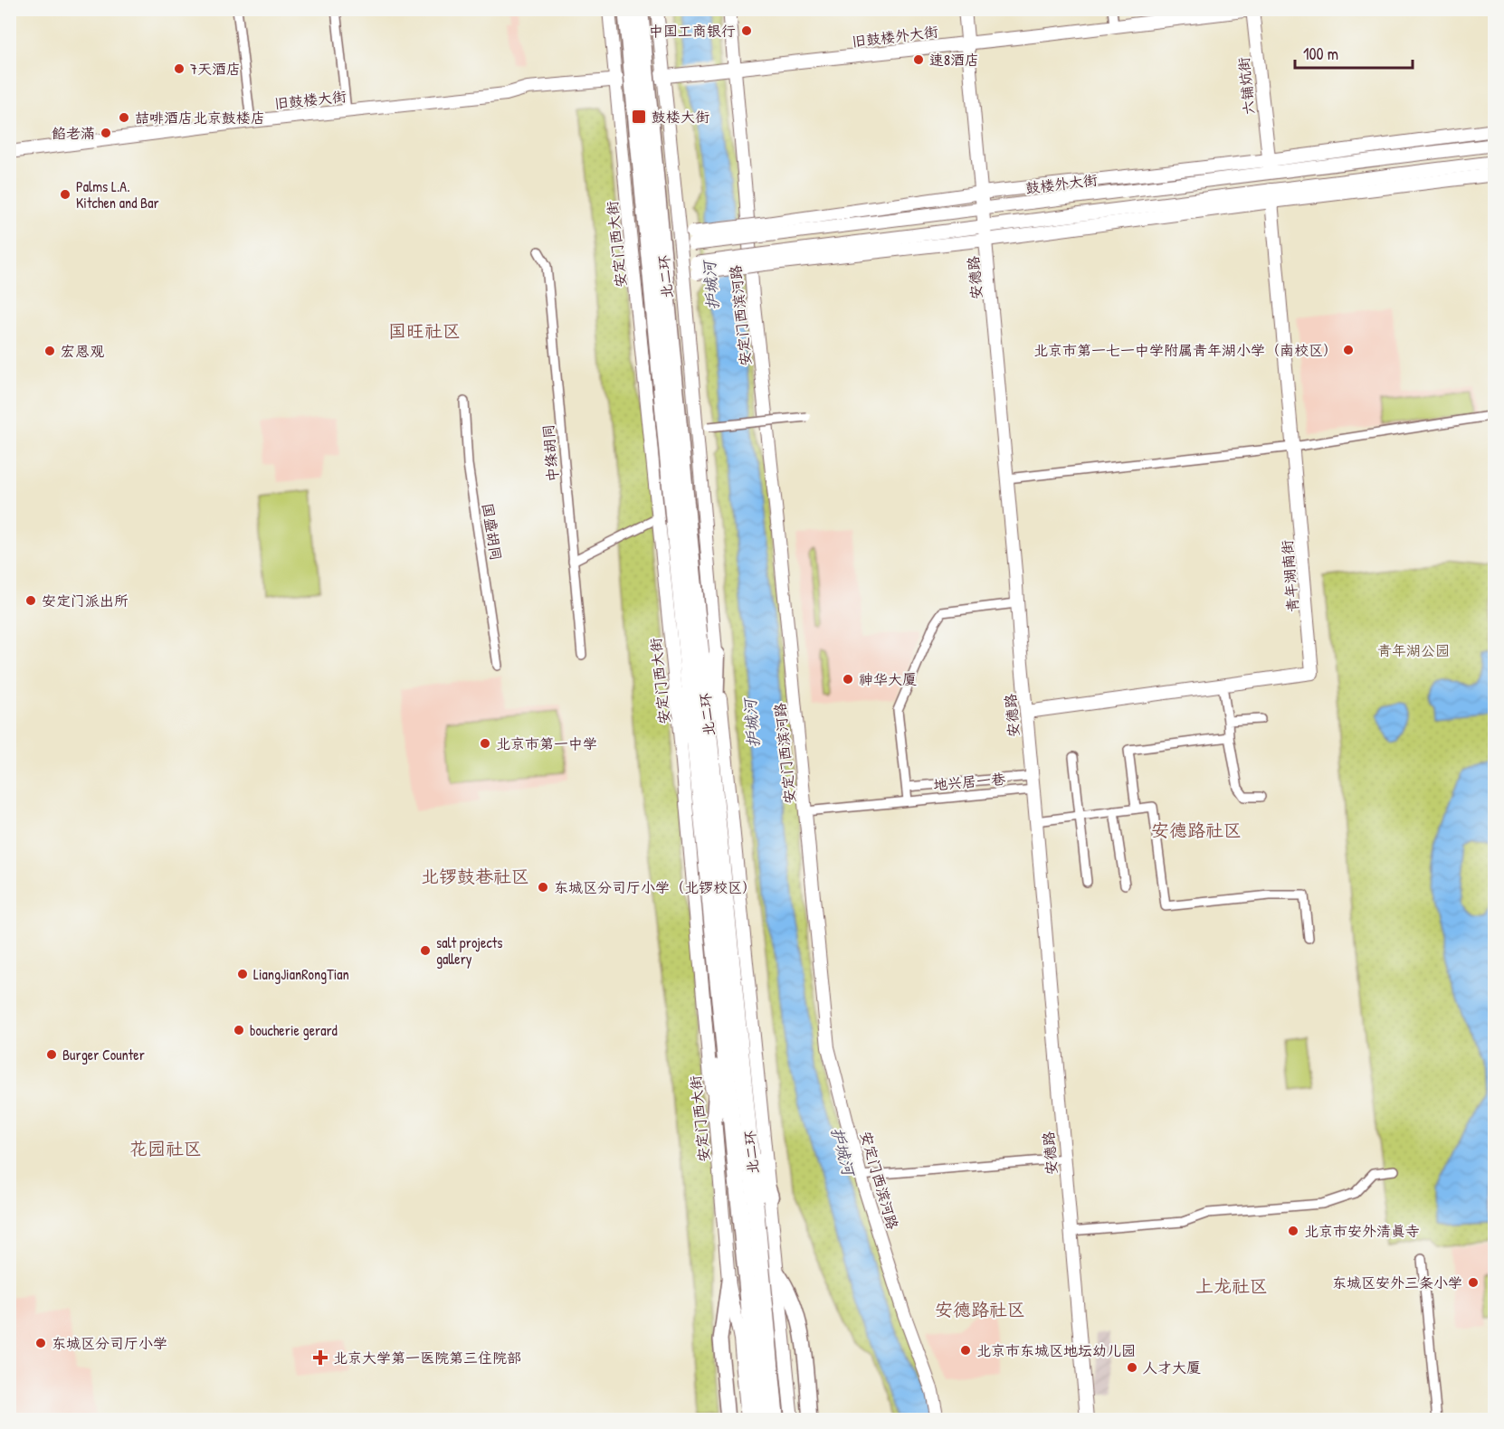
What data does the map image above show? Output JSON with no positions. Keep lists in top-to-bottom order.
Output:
{
  "streets": {
    "highway": ["北二环"],
    "street": [
      "旧鼓楼外大街",
      "六铺炕街",
      "旧鼓楼大街",
      "鼓楼外大街",
      "安定门西大街",
      "安德路",
      "安定门西滨河路",
      "中绦胡同",
      "国盛胡同",
      "青年湖南街",
      "地兴居一巷"
    ]
  },
  "crossings": [
    ["旧鼓楼外大街", "六铺炕街"],
    ["旧鼓楼外大街", "旧鼓楼大街"],
    ["旧鼓楼外大街", "安德路"],
    ["旧鼓楼外大街", "安定门西滨河路"],
    ["六铺炕街", "鼓楼外大街"],
    ["旧鼓楼大街", "安定门西大街"],
    ["鼓楼外大街", "安定门西大街"],
    ["鼓楼外大街", "安德路"],
    ["安德路", "青年湖南街"],
    ["安德路", "地兴居一巷"],
    ["安定门西滨河路", "地兴居一巷"]
  ],
  "districts": [
    "国旺社区",
    "安德路社区",
    "北锣鼓巷社区",
    "花园社区",
    "上龙社区",
    "安德路社区"
  ],
  "water": ["护城河"],
  "parks": ["青年湖公园"],
  "places": {
    "other": [
      "中国工商银行",
      "速8酒店",
      "7天酒店",
      "喆啡酒店北京鼓楼店",
      "餡老滿",
      "Palms L.A. Kitchen and Bar",
      "北京市第一七一中学附属青年湖小学（南校区）",
      "宏恩观",
      "安定门派出所",
      "神华大厦",
      "北京市第一中学",
      "东城区分司厅小学（北锣校区）",
      "salt projects gallery",
      "LiangJianRongTian",
      "boucherie gerard",
      "Burger Counter",
      "北京市安外清真寺",
      "东城区安外三条小学",
      "东城区分司厅小学",
      "北京市东城区地坛幼儿园",
      "人才大厦"
    ],
    "transit": ["鼓楼大街"],
    "health": ["北京大学第一医院第三住院部"]
  },
  "scale_bar": "100 m"
}
